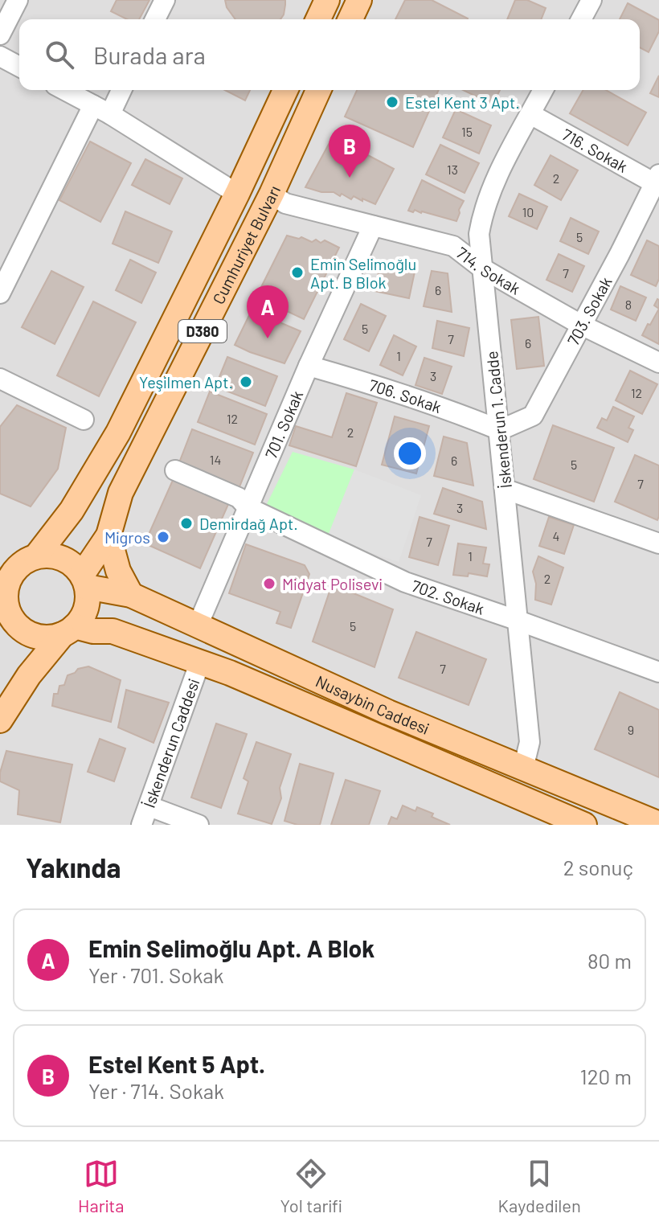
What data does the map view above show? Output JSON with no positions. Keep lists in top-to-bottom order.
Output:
{
  "streets": {
    "main road": ["Cumhuriyet Bulvarı", "D380", "Nusaybin Caddesi"],
    "street": [
      "716. Sokak",
      "714. Sokak",
      "703. Sokak",
      "706. Sokak",
      "İskenderun 1. Cadde",
      "701. Sokak",
      "702. Sokak",
      "İskenderun Caddesi"
    ]
  },
  "crossings": [
    ["716. Sokak", "703. Sokak"],
    ["716. Sokak", "İskenderun 1. Cadde"],
    ["Cumhuriyet Bulvarı", "714. Sokak"],
    ["Cumhuriyet Bulvarı", "D380"],
    ["Cumhuriyet Bulvarı", "Nusaybin Caddesi"],
    ["714. Sokak", "703. Sokak"],
    ["714. Sokak", "İskenderun 1. Cadde"],
    ["714. Sokak", "701. Sokak"],
    ["703. Sokak", "706. Sokak"],
    ["703. Sokak", "İskenderun 1. Cadde"],
    ["D380", "Nusaybin Caddesi"],
    ["706. Sokak", "İskenderun 1. Cadde"],
    ["706. Sokak", "701. Sokak"],
    ["İskenderun 1. Cadde", "702. Sokak"],
    ["İskenderun 1. Cadde", "Nusaybin Caddesi"],
    ["701. Sokak", "702. Sokak"],
    ["701. Sokak", "Nusaybin Caddesi"],
    ["Nusaybin Caddesi", "İskenderun Caddesi"]
  ],
  "places": [
    "Estel Kent 3 Apt.",
    "Emin Selimoğlu Apt. B Blok",
    "Yeşilmen Apt.",
    "Demirdağ Apt.",
    "Migros",
    "Midyat Polisevi"
  ],
  "house_numbers": [
    "15",
    "13",
    "2",
    "10",
    "5",
    "7",
    "6",
    "8",
    "5",
    "7",
    "6",
    "1",
    "3",
    "12",
    "12",
    "2",
    "14",
    "6",
    "5",
    "7",
    "3",
    "4",
    "7",
    "1",
    "2",
    "5",
    "7",
    "9"
  ],
  "page": {
    "search": "Burada ara",
    "pins": ["B", "A"],
    "heading": ["Yakında", "2 sonuç"],
    "list": [
      {
        "mark": "A",
        "name": "Emin Selimoğlu Apt. A Blok",
        "note": "Yer · 701. Sokak",
        "value": "80 m"
      },
      {
        "mark": "B",
        "name": "Estel Kent 5 Apt.",
        "note": "Yer · 714. Sokak",
        "value": "120 m"
      }
    ],
    "nav": ["Harita", "Yol tarifi", "Kaydedilen"]
  }
}
